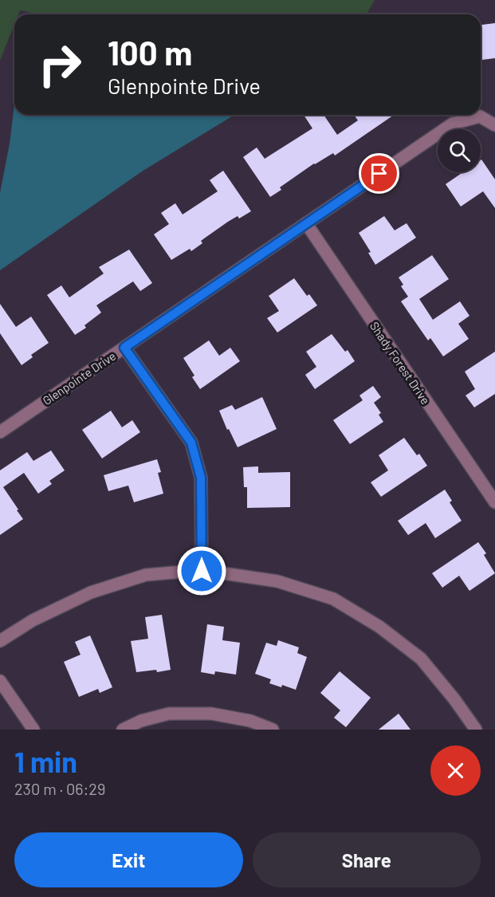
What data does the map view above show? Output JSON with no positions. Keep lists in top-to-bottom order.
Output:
{
  "streets": {
    "street": ["Shady Forest Drive", "Glenpointe Drive"]
  },
  "crossings": [
    ["Shady Forest Drive", "Glenpointe Drive"]
  ],
  "page": {
    "turn": ["100 m", "Glenpointe Drive"],
    "heading": ["1 min", "230 m · 06:29"],
    "buttons": ["Exit", "Share"]
  }
}
